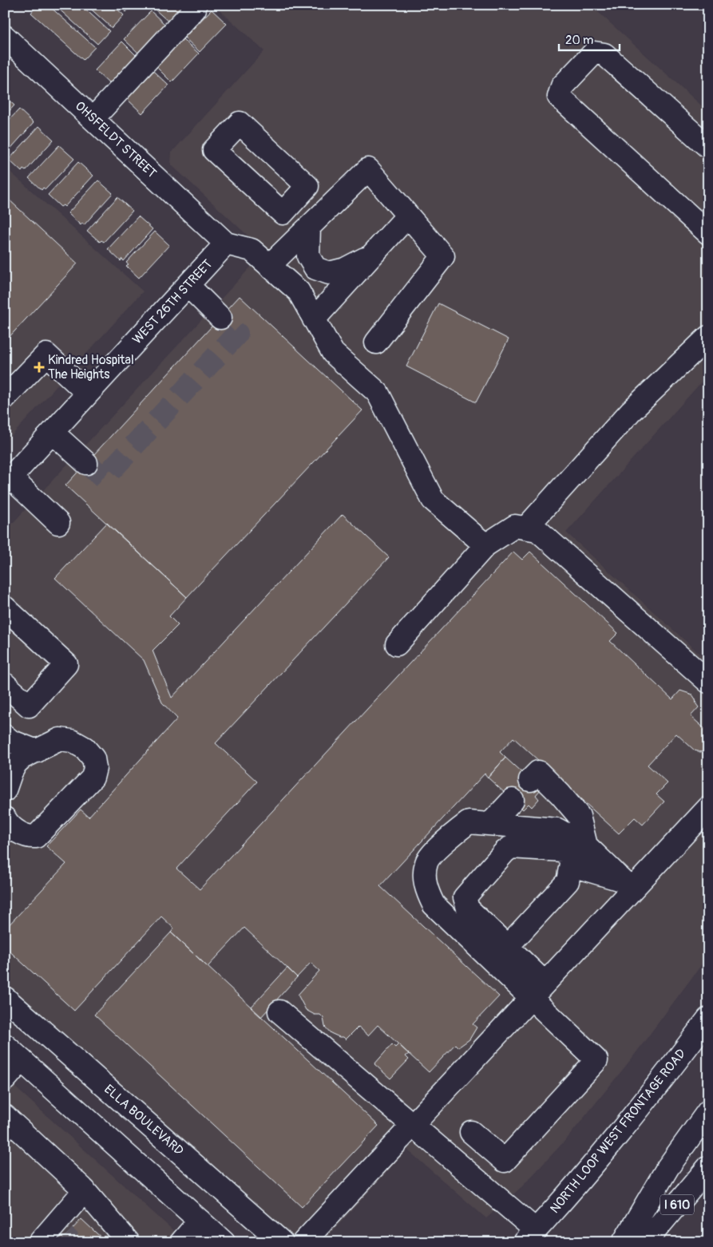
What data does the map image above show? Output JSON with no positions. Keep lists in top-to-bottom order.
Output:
{
  "streets": {
    "main road": [
      "OHSFELDT STREET",
      "WEST 26TH STREET",
      "ELLA BOULEVARD",
      "NORTH LOOP WEST FRONTAGE ROAD",
      "I 610"
    ]
  },
  "crossings": [
    ["OHSFELDT STREET", "WEST 26TH STREET"]
  ],
  "places": {
    "health": ["Kindred Hospital The Heights"]
  },
  "scale_bar": "20 m"
}
